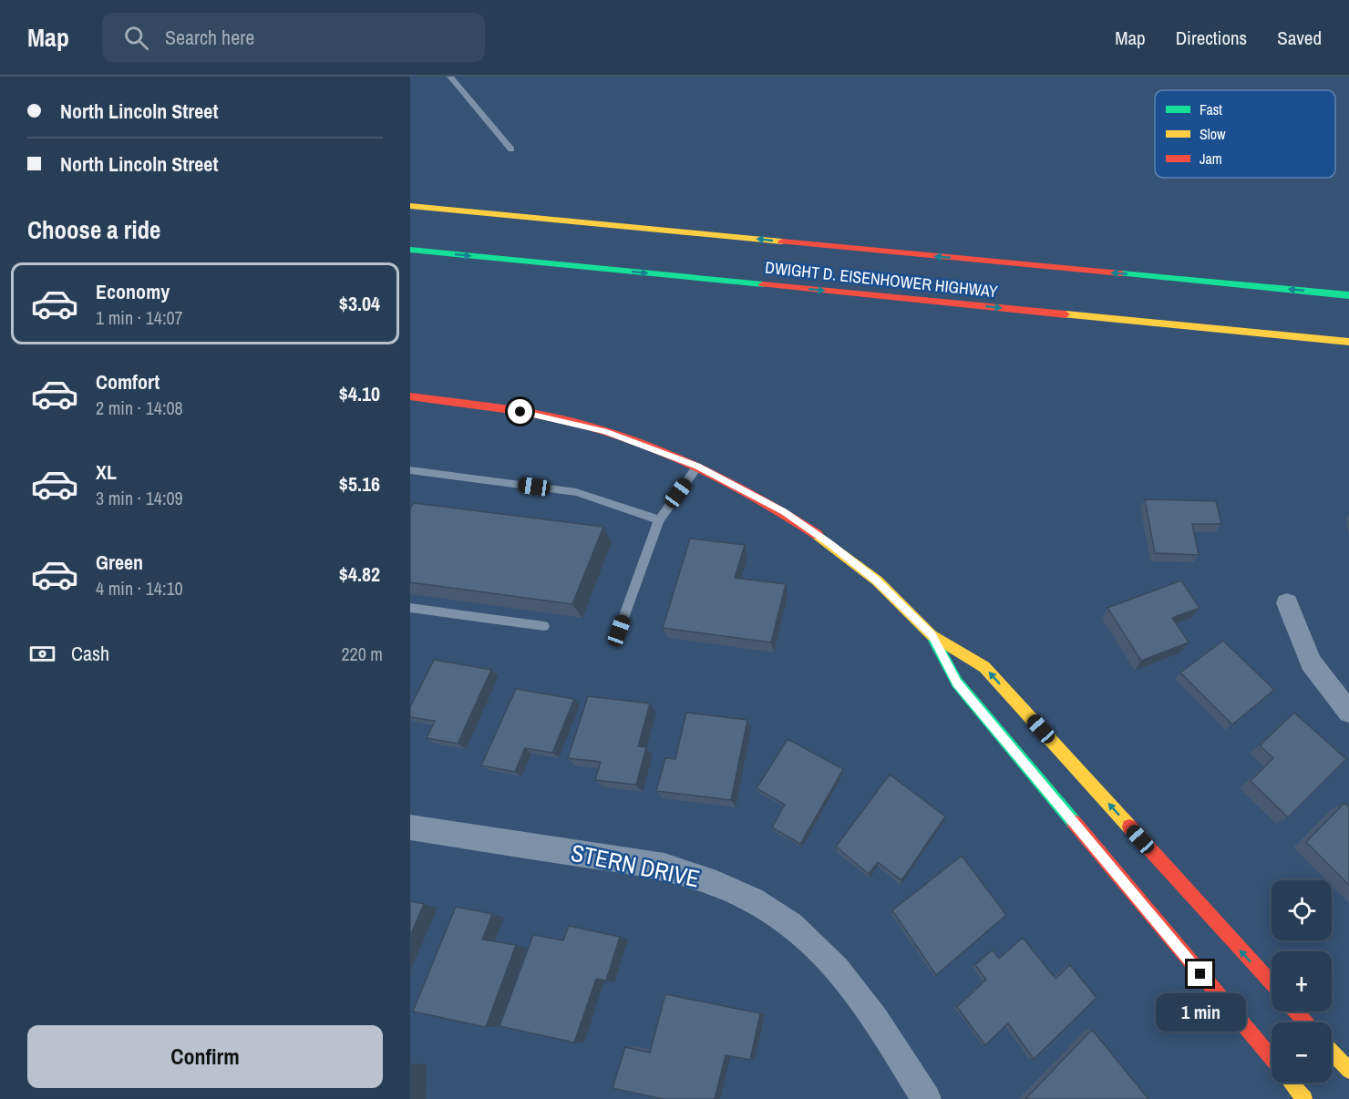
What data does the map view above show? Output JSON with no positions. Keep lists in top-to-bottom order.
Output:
{
  "streets": {
    "main road": ["DWIGHT D. EISENHOWER HIGHWAY"],
    "street": ["STERN DRIVE"]
  },
  "legend": ["Fast", "Slow", "Jam"],
  "page": {
    "header": "Map",
    "search": "Search here",
    "nav": ["Map", "Directions", "Saved"],
    "banner": ["North Lincoln Street", "North Lincoln Street"],
    "heading": "Choose a ride",
    "list": [
      {
        "name": "Economy",
        "note": "1 min · 14:07",
        "value": "$3.04"
      },
      {
        "name": "Comfort",
        "note": "2 min · 14:08",
        "value": "$4.10"
      },
      {
        "name": "XL",
        "note": "3 min · 14:09",
        "value": "$5.16"
      },
      {
        "name": "Green",
        "note": "4 min · 14:10",
        "value": "$4.82"
      }
    ],
    "pay": ["Cash", "220 m"],
    "map_buttons": ["+", "−"],
    "bubble": "1 min",
    "buttons": "Confirm"
  }
}
